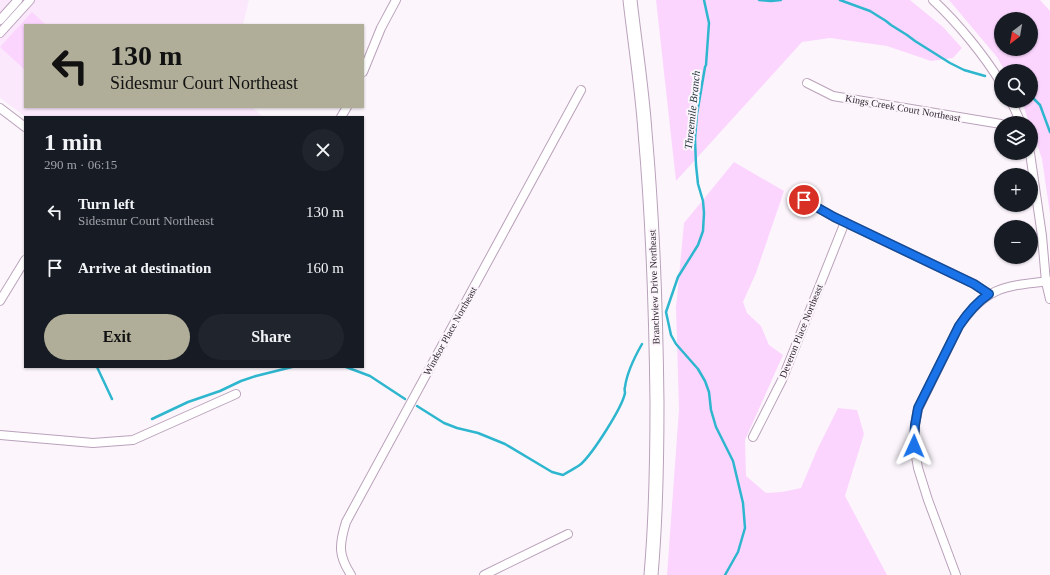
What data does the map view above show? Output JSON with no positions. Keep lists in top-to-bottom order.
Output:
{
  "streets": {
    "main road": ["Branchview Drive Northeast"],
    "street": ["Kings Creek Court Northeast", "Windsor Place Northeast", "Deveron Place Northeast"]
  },
  "water": ["Threemile Branch"],
  "north": "bottom left",
  "page": {
    "map_buttons": ["+", "−"],
    "turn": ["130 m", "Sidesmur Court Northeast"],
    "heading": ["1 min", "290 m · 06:15"],
    "list": [
      {
        "name": "Turn left",
        "note": "Sidesmur Court Northeast",
        "value": "130 m"
      },
      {
        "name": "Arrive at destination",
        "value": "160 m"
      }
    ],
    "buttons": ["Exit", "Share"]
  }
}
